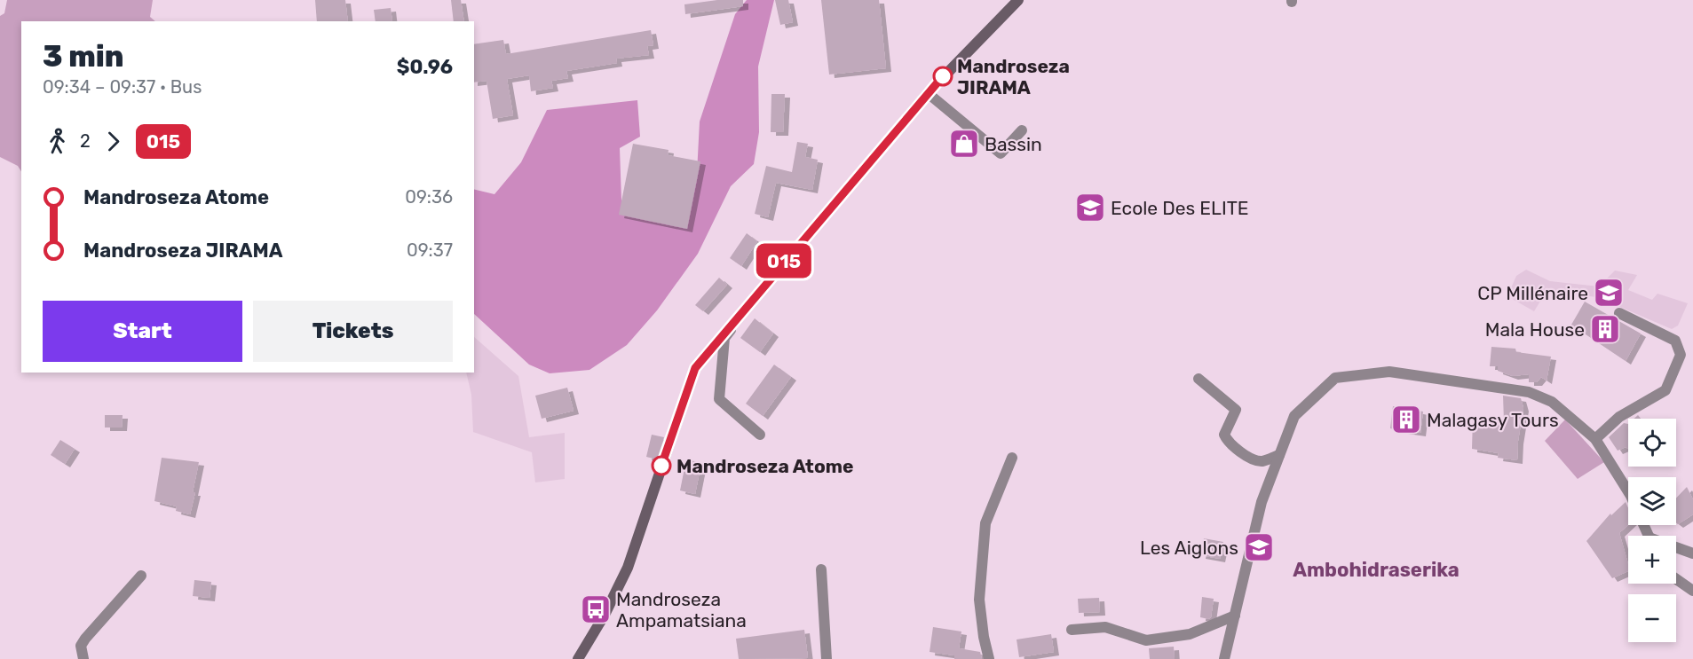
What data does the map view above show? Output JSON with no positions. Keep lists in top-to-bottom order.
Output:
{
  "districts": ["Ambohidraserika"],
  "places": {
    "other": ["Mandroseza JIRAMA", "Mandroseza Atome"],
    "shop": ["Bassin"],
    "school or university": ["Ecole Des ELITE", "CP Millénaire", "Les Aiglons"],
    "building": ["Mala House", "Malagasy Tours"],
    "bus stop": ["Mandroseza Ampamatsiana"]
  },
  "lines": ["bus line 015"],
  "page": {
    "on_map": "015",
    "heading": ["3 min", "09:34 – 09:37 · Bus", "$0.96"],
    "legs": ["2", "015"],
    "list": [
      {
        "name": "Mandroseza Atome",
        "value": "09:36"
      },
      {
        "name": "Mandroseza JIRAMA",
        "value": "09:37"
      }
    ],
    "buttons": ["Start", "Tickets"],
    "map_buttons": ["+", "−"]
  }
}
